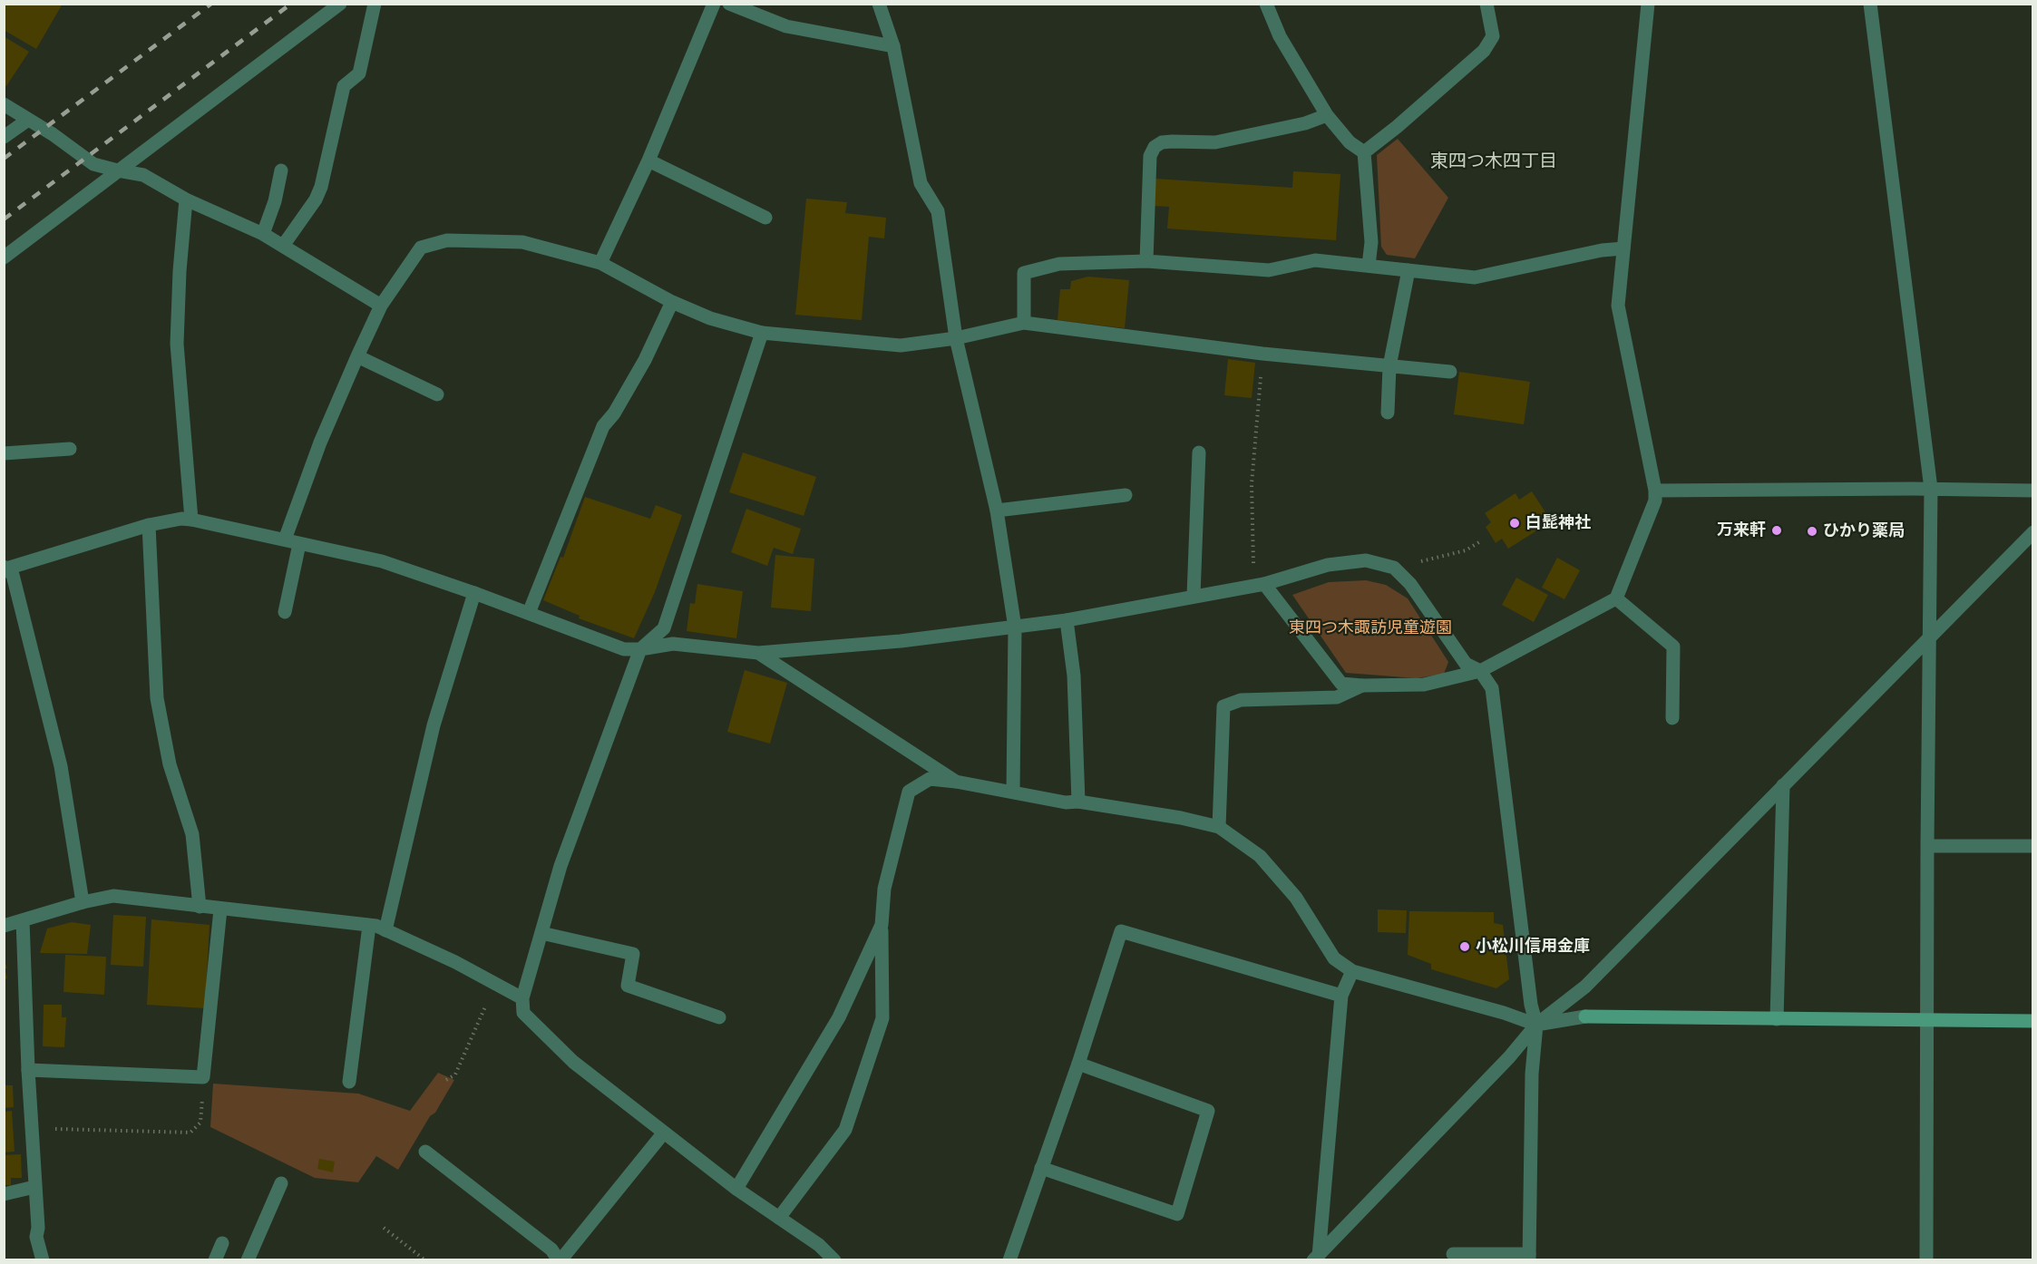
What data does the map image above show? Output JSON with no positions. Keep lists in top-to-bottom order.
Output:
{
  "districts": ["東四つ木四丁目"],
  "parks": ["東四つ木諏訪児童遊園"],
  "places": [
    "白髭神社",
    "万来軒",
    "ひかり薬局",
    "小松川信用金庫"
  ]
}
